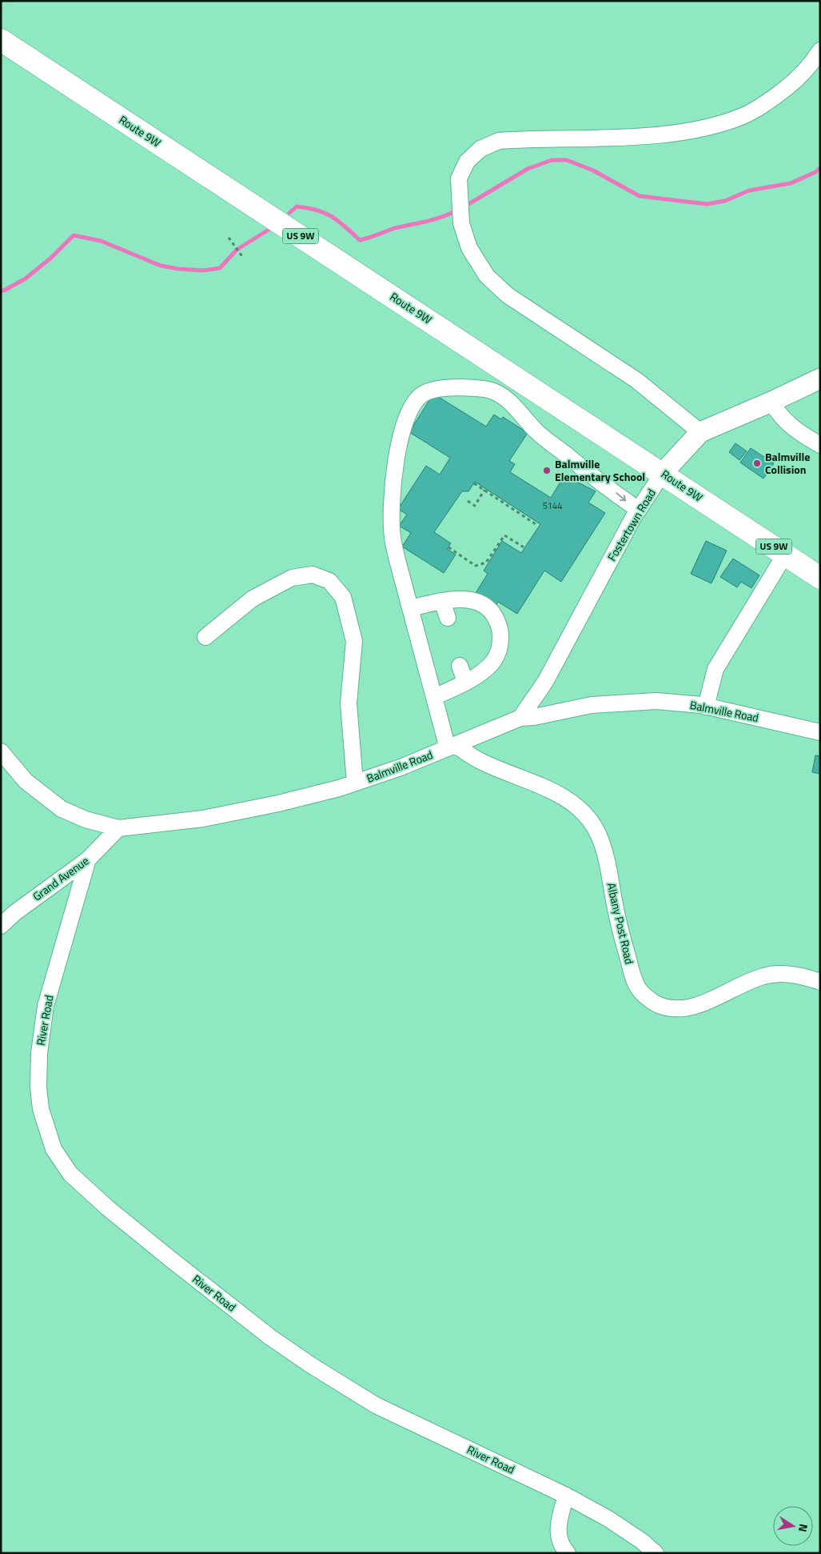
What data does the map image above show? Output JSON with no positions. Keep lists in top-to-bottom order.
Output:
{
  "streets": {
    "highway": ["Route 9W", "US 9W"],
    "main road": ["Fostertown Road"],
    "street": [
      "Balmville Road",
      "Grand Avenue",
      "Albany Post Road",
      "River Road"
    ]
  },
  "crossings": [
    ["Route 9W", "Fostertown Road"],
    ["Fostertown Road", "Balmville Road"],
    ["Balmville Road", "Grand Avenue"],
    ["Balmville Road", "Albany Post Road"],
    ["Grand Avenue", "River Road"]
  ],
  "places": ["Balmville Collision", "Balmville Elementary School"],
  "house_numbers": ["5144"],
  "north": "right"
}
